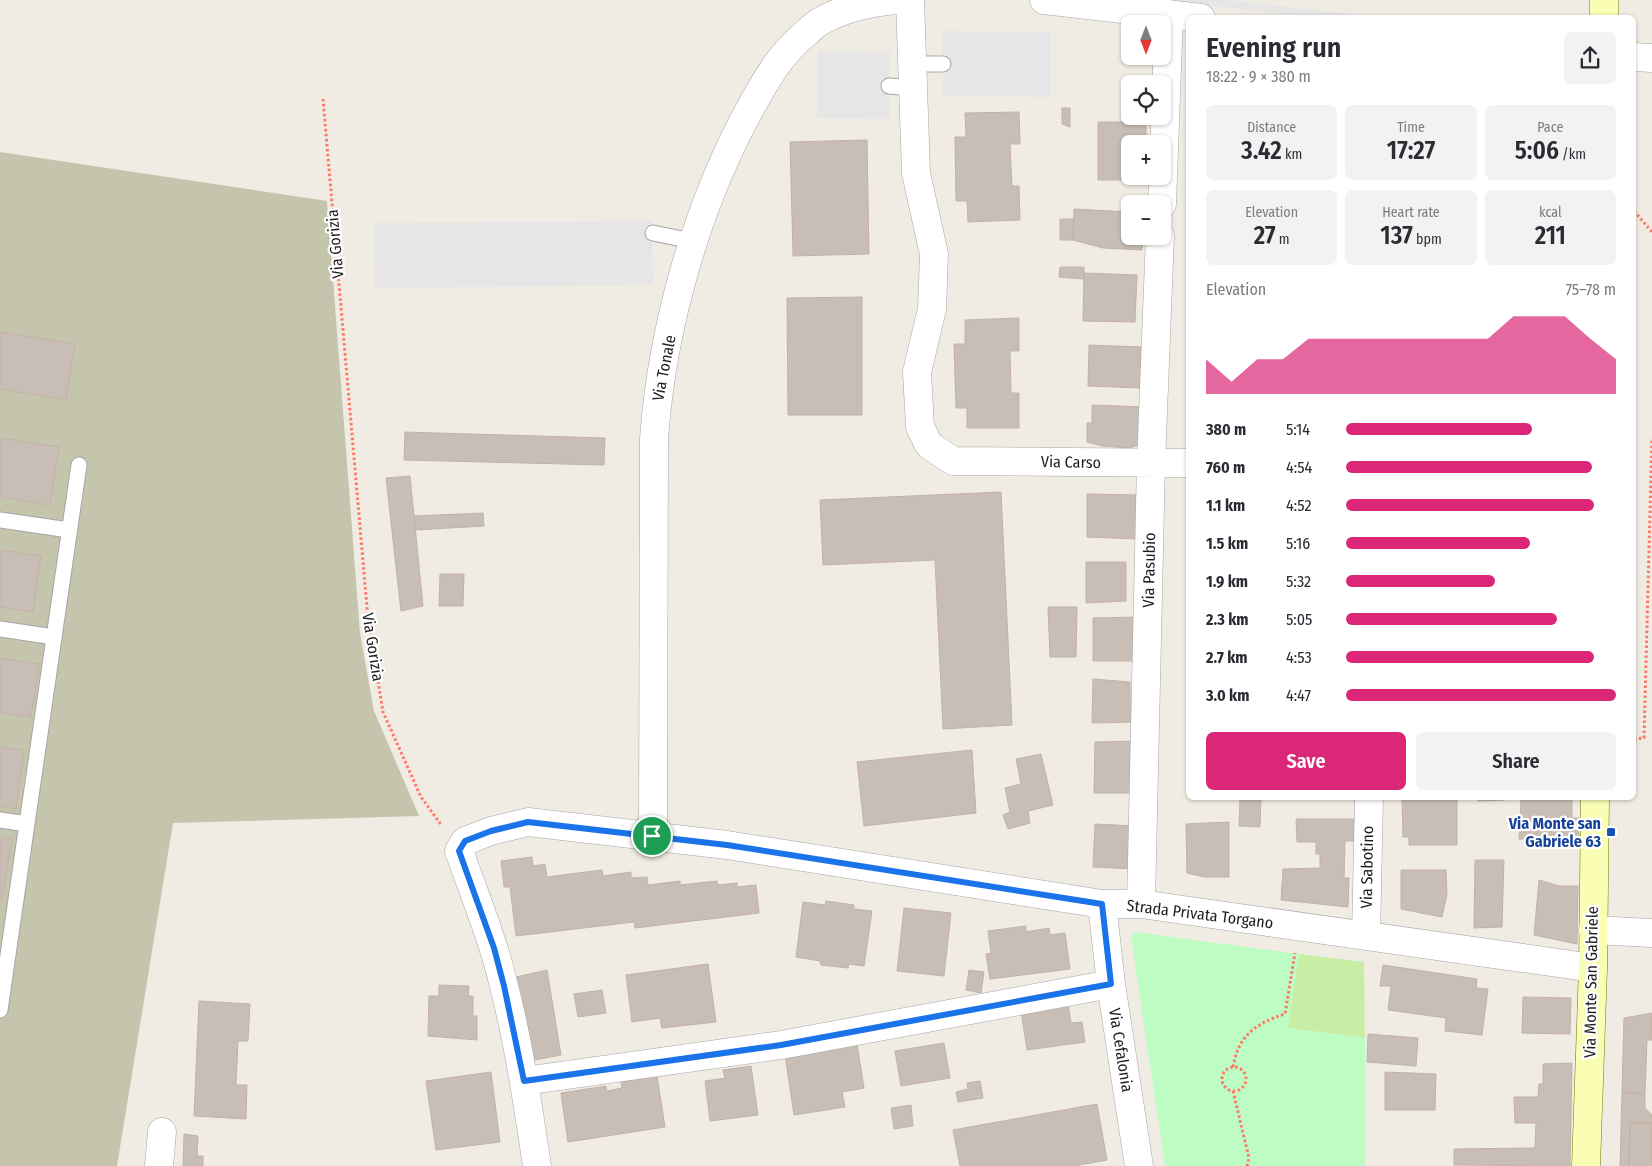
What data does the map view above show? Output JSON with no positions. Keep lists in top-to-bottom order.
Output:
{
  "streets": {
    "street": [
      "Via Tonale",
      "Via Carso",
      "Via Pasubio",
      "Via Sabotino",
      "Strada Privata Torgano",
      "Via Monte San Gabriele",
      "Via Cefalonia"
    ],
    "path": ["Via Gorizia"]
  },
  "crossings": [
    ["Via Gorizia", "Strada Privata Torgano"],
    ["Via Tonale", "Strada Privata Torgano"],
    ["Via Carso", "Via Pasubio"],
    ["Via Pasubio", "Strada Privata Torgano"],
    ["Via Sabotino", "Strada Privata Torgano"],
    ["Strada Privata Torgano", "Via Monte San Gabriele"],
    ["Strada Privata Torgano", "Via Cefalonia"]
  ],
  "places": {
    "transit": ["Via Monte san Gabriele 63"]
  },
  "north": "bottom",
  "page": {
    "map_buttons": ["+", "−"],
    "heading": ["Evening run", "18:22 · 9 × 380 m"],
    "stats": [
      ["Distance", "3.42 km"],
      ["Time", "17:27"],
      ["Pace", "5:06 /km"],
      ["Elevation", "27 m"],
      ["Heart rate", "137 bpm"],
      ["kcal", "211"]
    ],
    "chart": ["Elevation", "75–78 m"],
    "list": [
      {
        "name": "380 m",
        "note": "5:14"
      },
      {
        "name": "760 m",
        "note": "4:54"
      },
      {
        "name": "1.1 km",
        "note": "4:52"
      },
      {
        "name": "1.5 km",
        "note": "5:16"
      },
      {
        "name": "1.9 km",
        "note": "5:32"
      },
      {
        "name": "2.3 km",
        "note": "5:05"
      },
      {
        "name": "2.7 km",
        "note": "4:53"
      },
      {
        "name": "3.0 km",
        "note": "4:47"
      }
    ],
    "buttons": ["Save", "Share"]
  }
}
